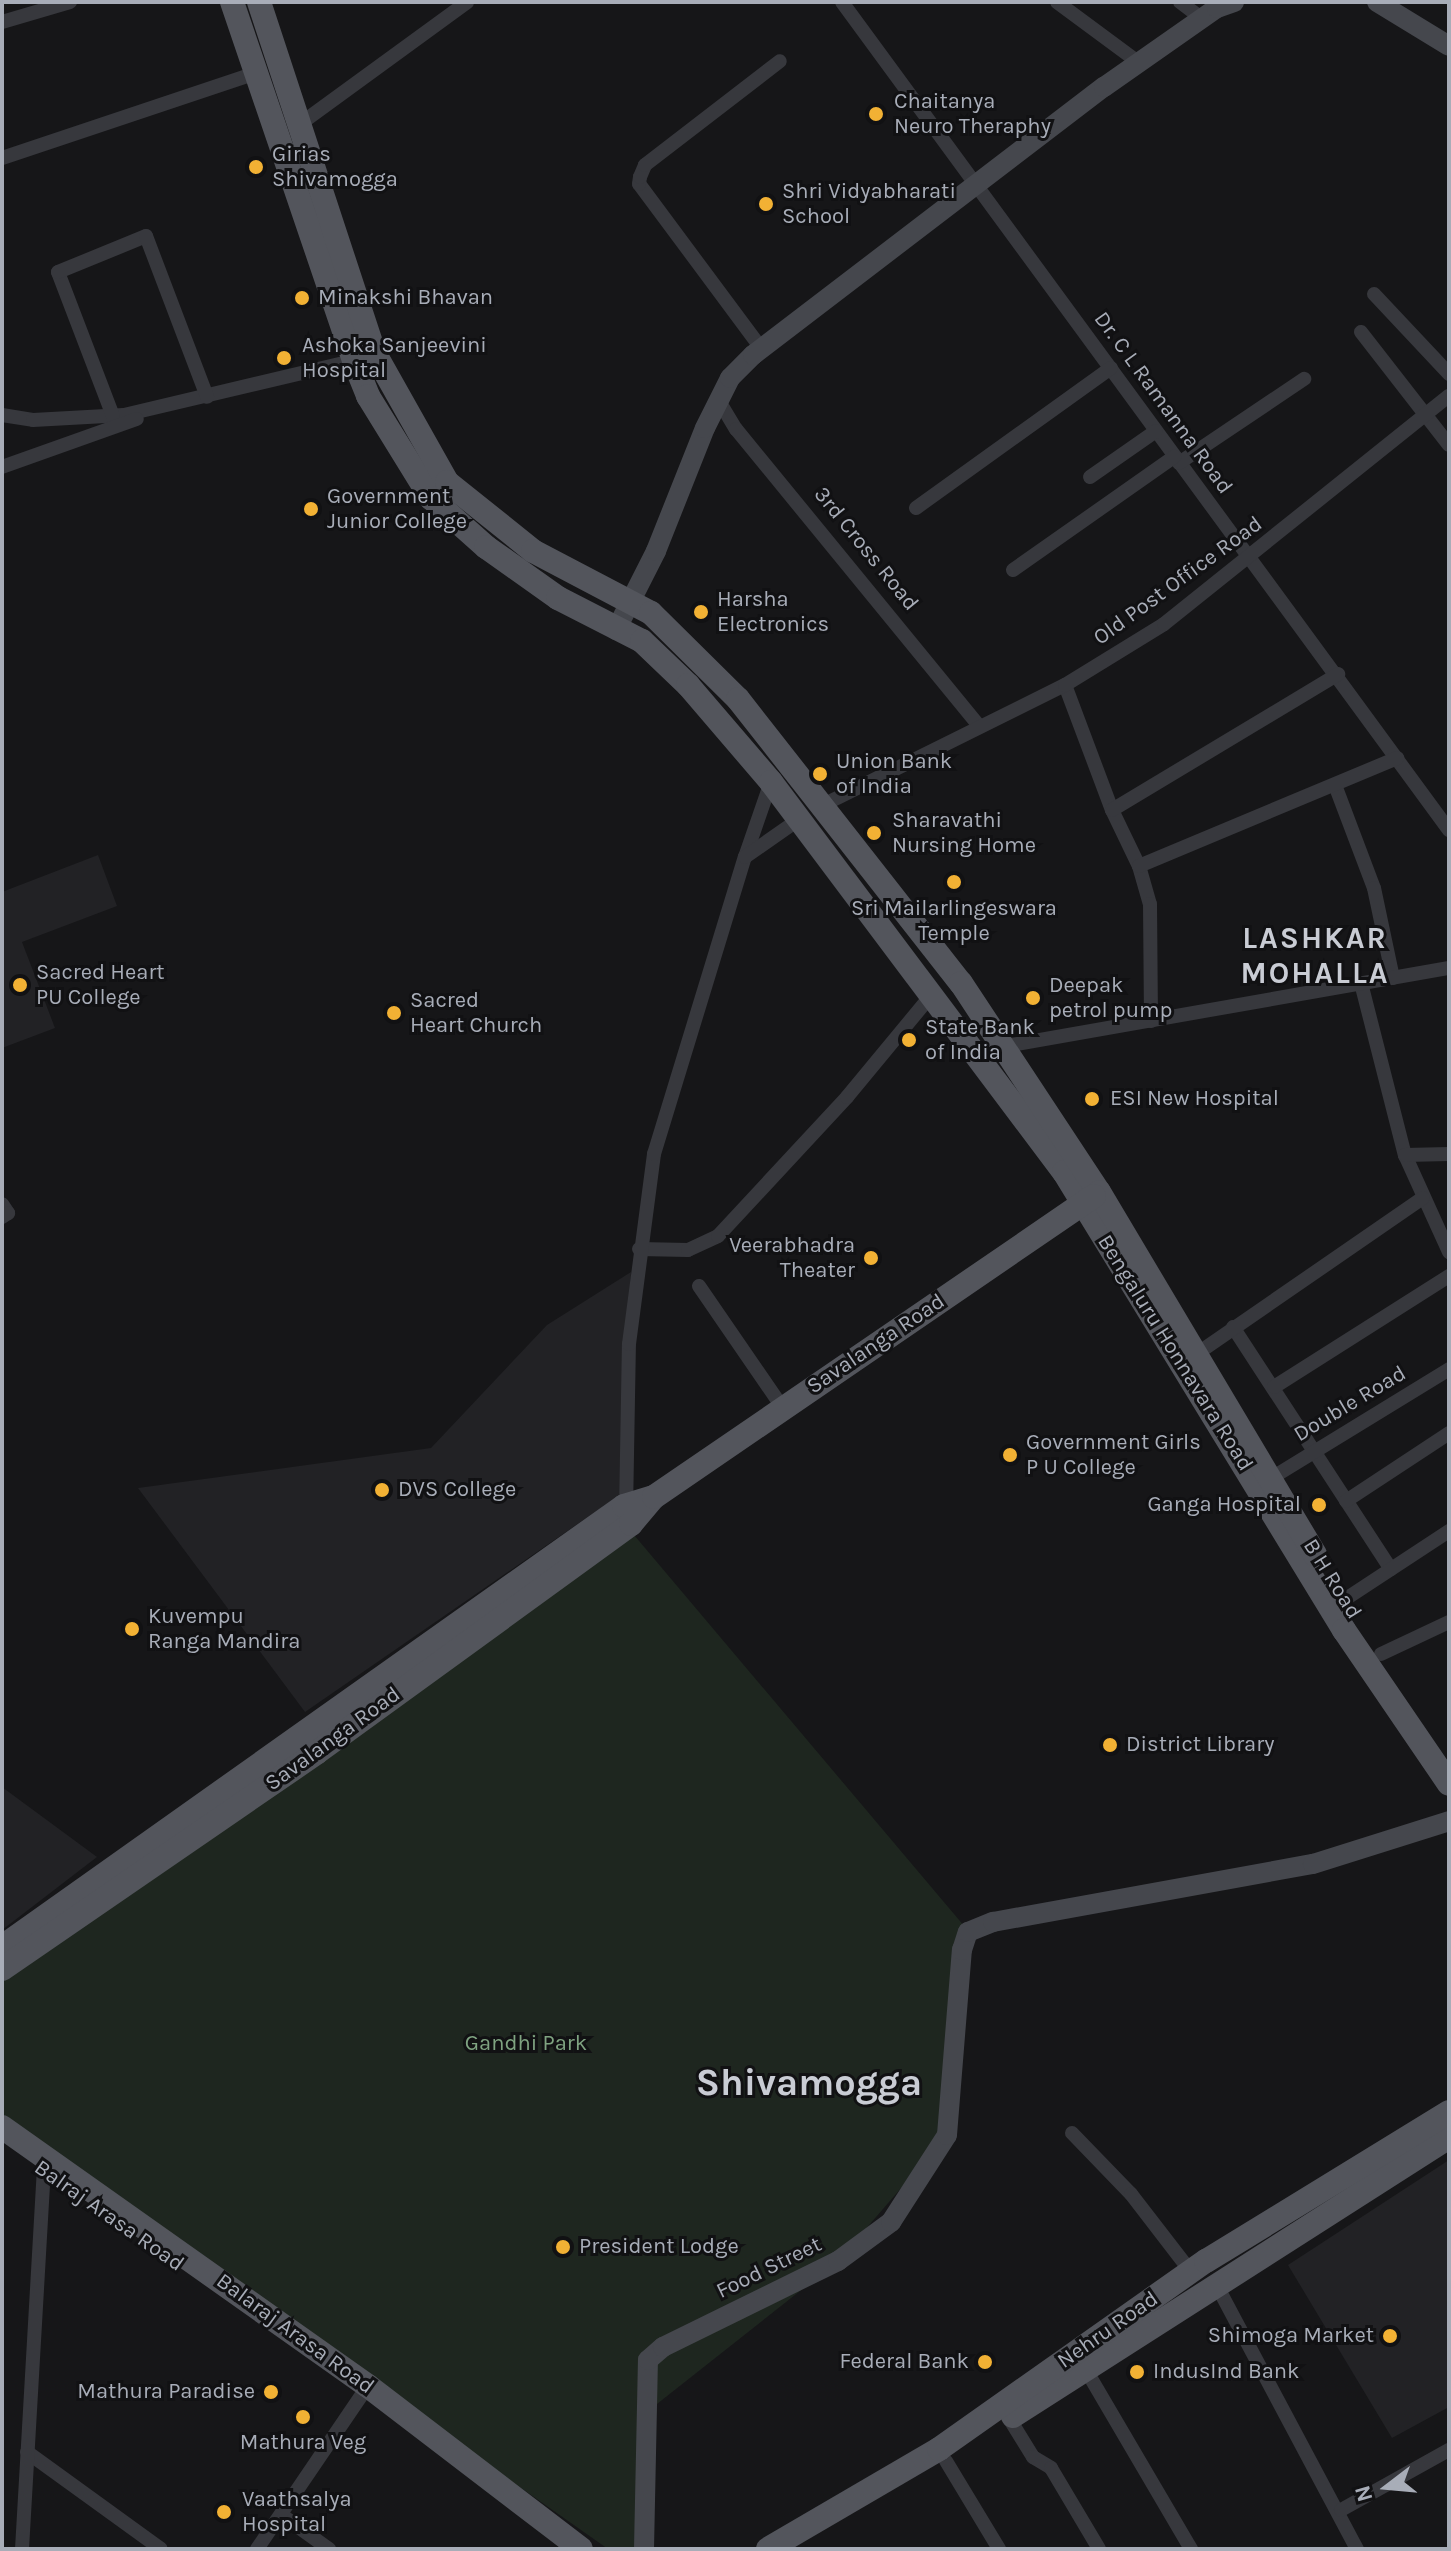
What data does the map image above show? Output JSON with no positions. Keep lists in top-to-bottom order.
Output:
{
  "streets": {
    "main road": [
      "Savalanga Road",
      "Bengaluru Honnavara Road",
      "B H Road",
      "Balraj Arasa Road",
      "Nehru Road",
      "Balaraj Arasa Road"
    ],
    "street": [
      "Dr. C L Ramanna Road",
      "3rd Cross Road",
      "Old Post Office Road",
      "Double Road",
      "Food Street"
    ]
  },
  "crossings": [
    ["Dr. C L Ramanna Road", "Old Post Office Road"],
    ["3rd Cross Road", "Old Post Office Road"],
    ["Savalanga Road", "Bengaluru Honnavara Road"],
    ["Savalanga Road", "B H Road"],
    ["Bengaluru Honnavara Road", "B H Road"],
    ["Double Road", "B H Road"],
    ["Balraj Arasa Road", "Balaraj Arasa Road"]
  ],
  "districts": ["LASHKAR MOHALLA", "Shivamogga"],
  "parks": ["Gandhi Park"],
  "places": [
    "Chaitanya Neuro Theraphy",
    "Girias Shivamogga",
    "Shri Vidyabharati School",
    "Minakshi Bhavan",
    "Ashoka Sanjeevini Hospital",
    "Government Junior College",
    "Harsha Electronics",
    "Union Bank of India",
    "Sharavathi Nursing Home",
    "Sri Mailarlingeswara Temple",
    "Sacred Heart PU College",
    "Deepak petrol pump",
    "Sacred Heart Church",
    "State Bank of India",
    "ESI New Hospital",
    "Veerabhadra Theater",
    "Government Girls P U College",
    "DVS College",
    "Ganga Hospital",
    "Kuvempu Ranga Mandira",
    "District Library",
    "President Lodge",
    "Shimoga Market",
    "Federal Bank",
    "IndusInd Bank",
    "Mathura Paradise",
    "Mathura Veg",
    "Vaathsalya Hospital"
  ],
  "north": "left"
}
